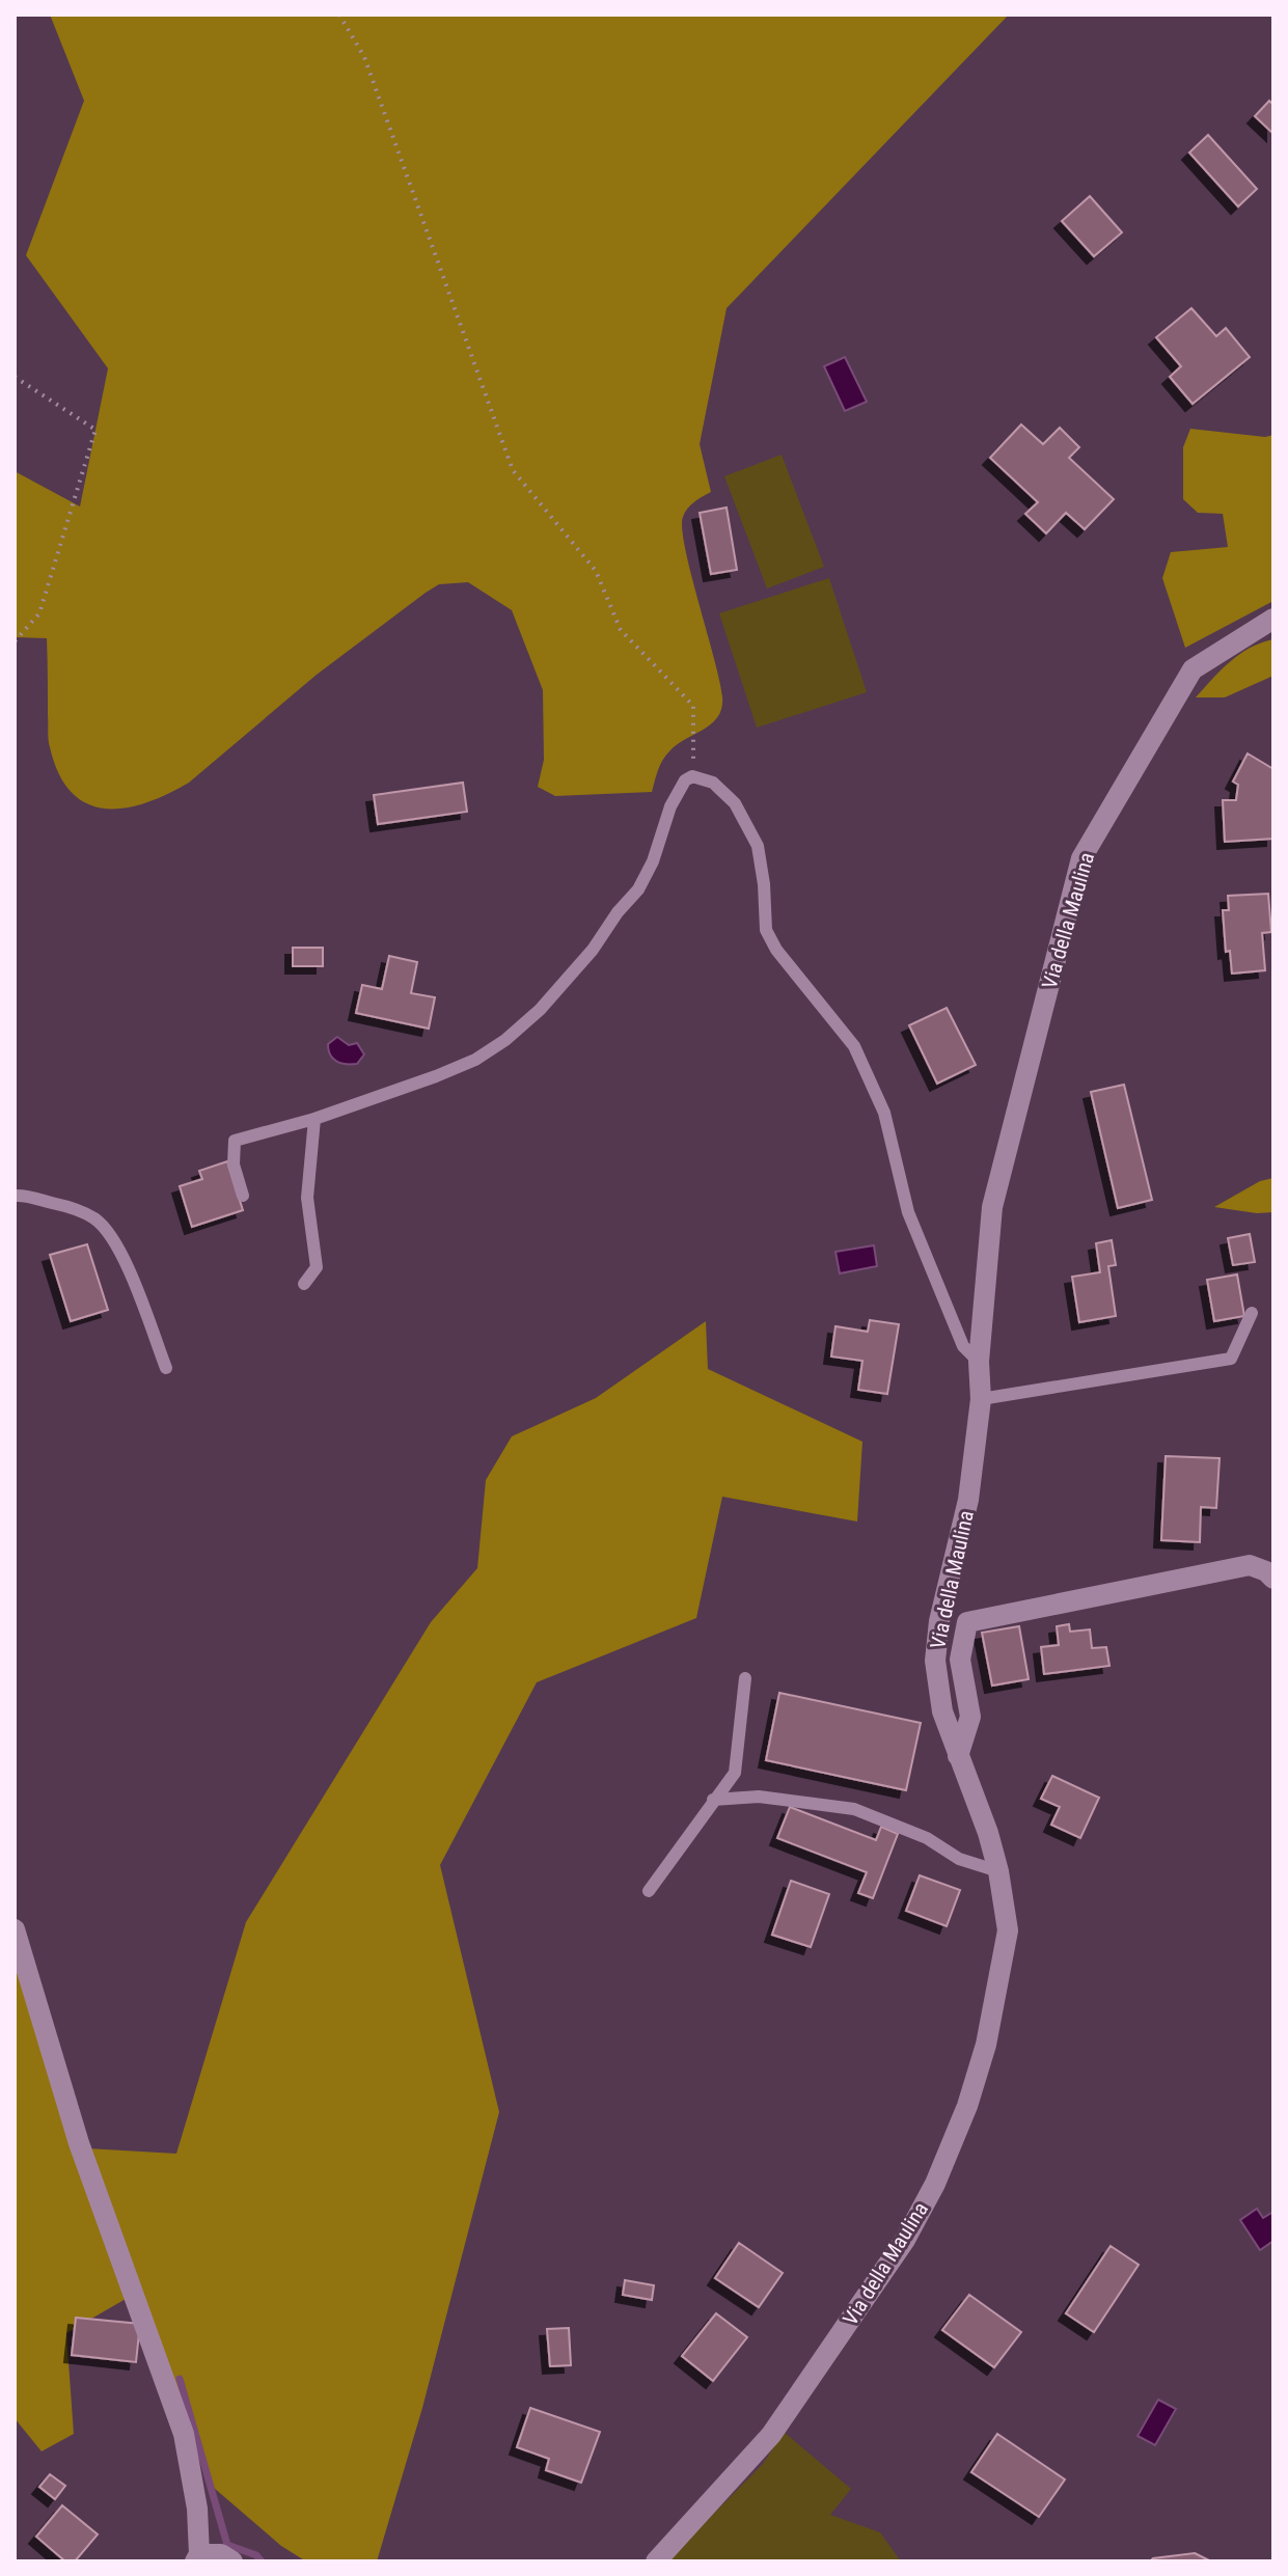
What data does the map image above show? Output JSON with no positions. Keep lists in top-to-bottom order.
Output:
{
  "streets": {
    "street": ["Via della Maulina"]
  }
}
